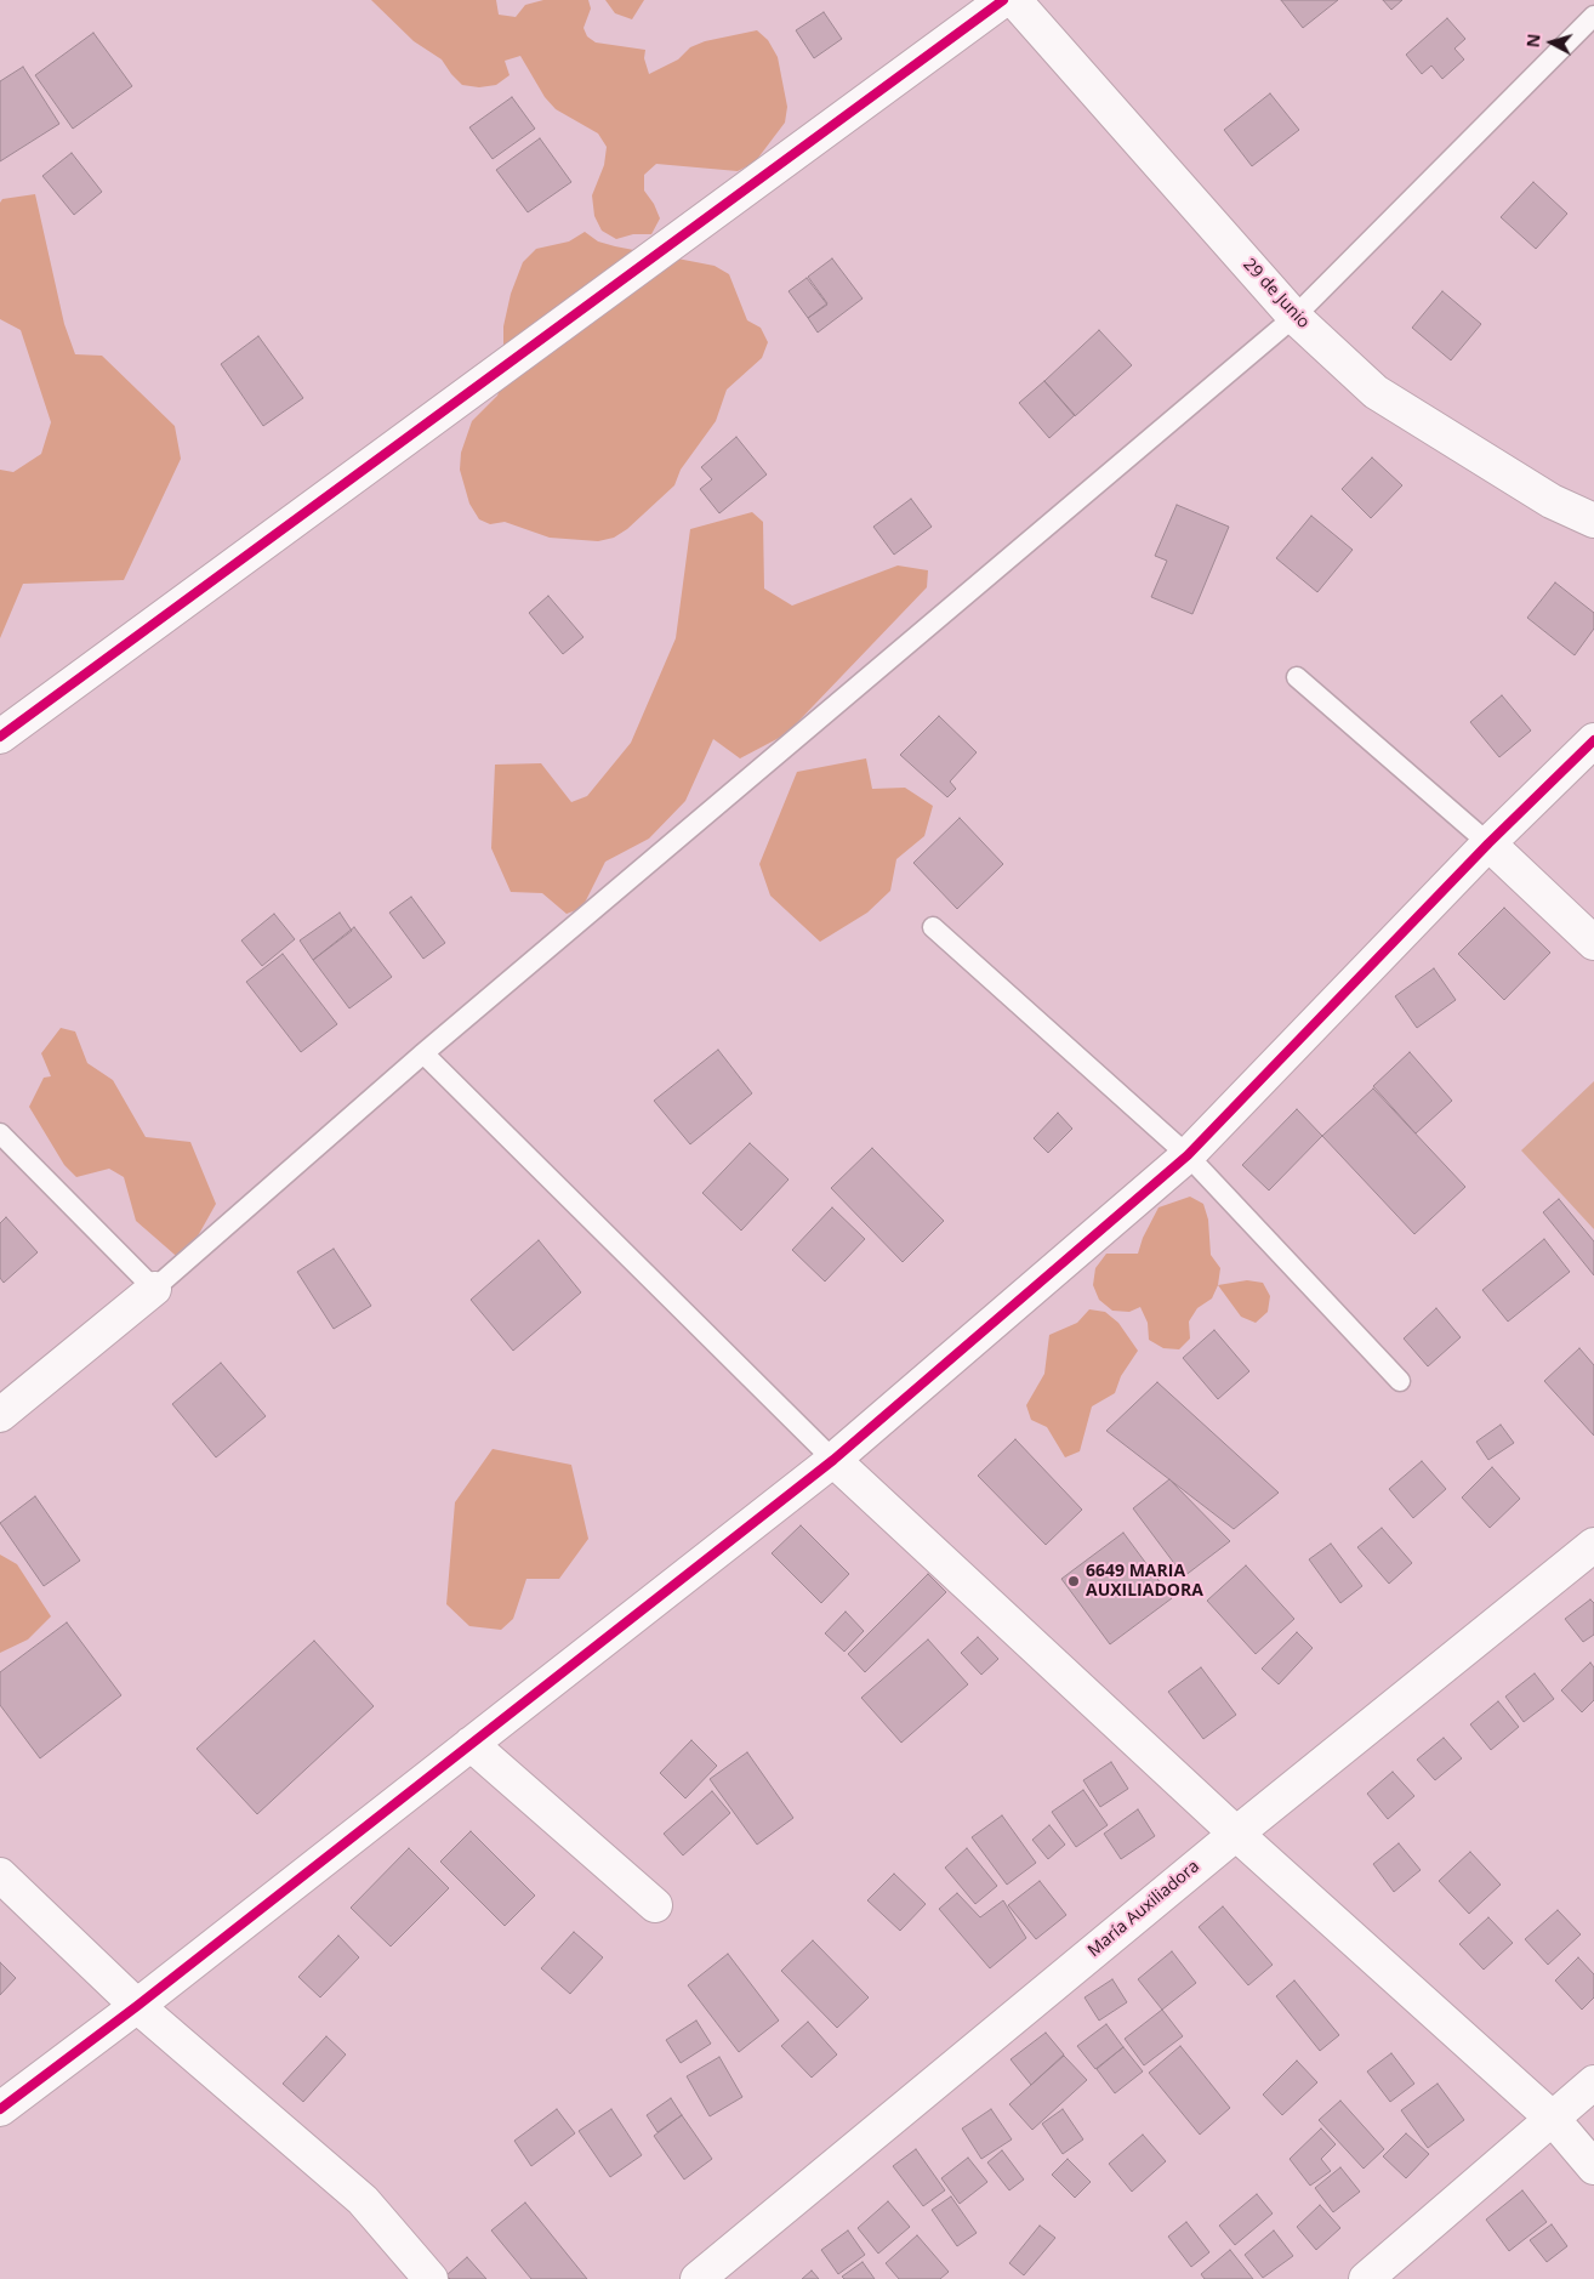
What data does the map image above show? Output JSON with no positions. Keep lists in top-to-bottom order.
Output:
{
  "streets": {
    "street": ["29 de Junio", "María Auxiliadora"]
  },
  "places": ["6649 MARIA AUXILIADORA"],
  "north": "left"
}
